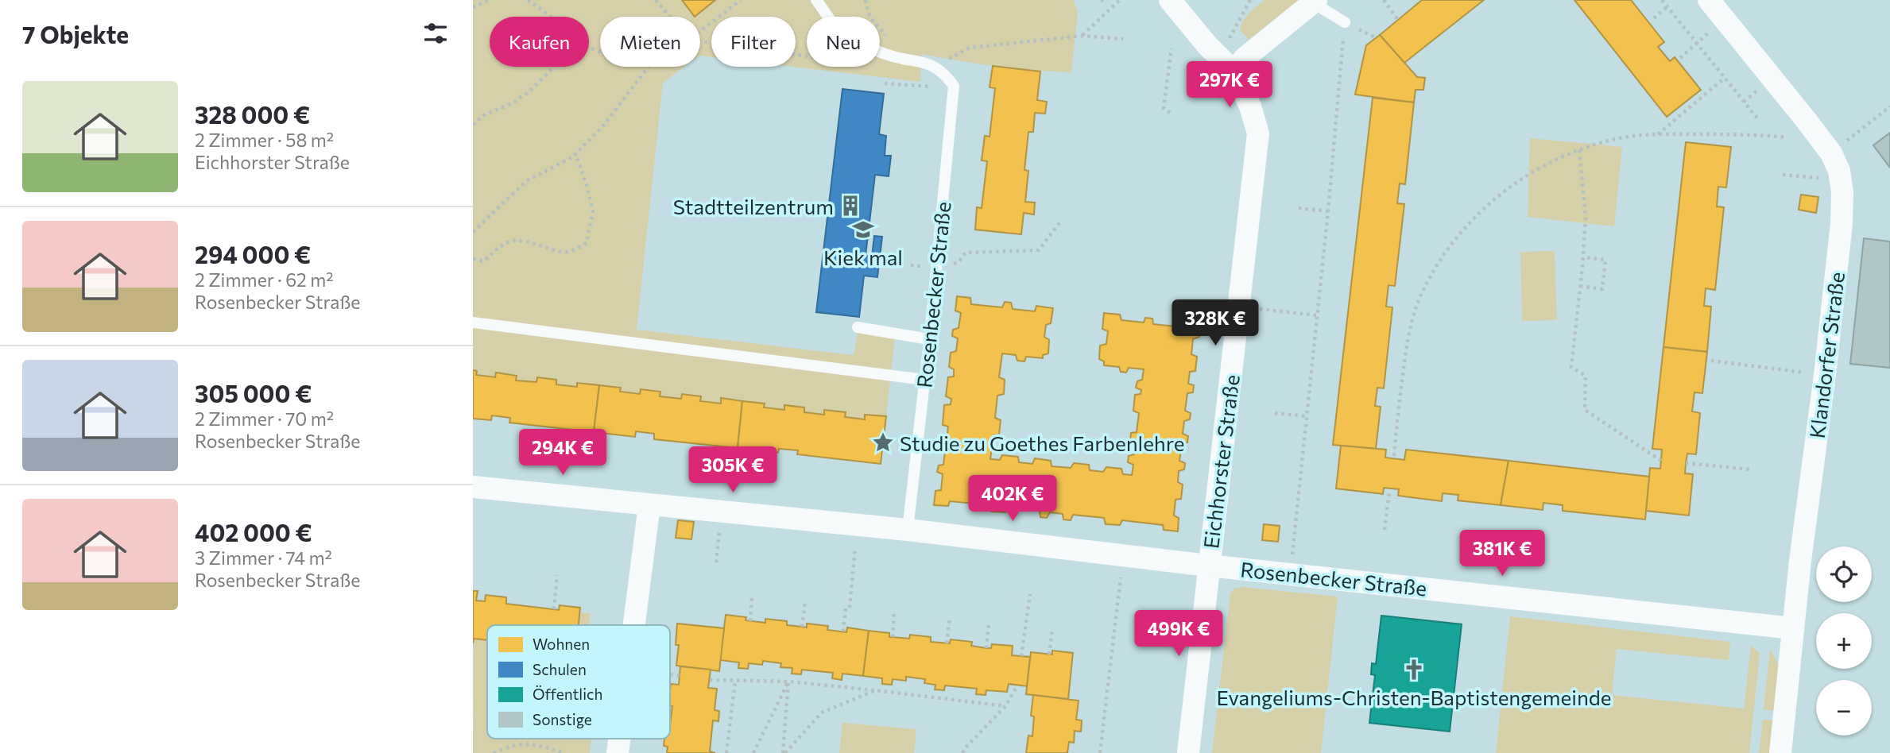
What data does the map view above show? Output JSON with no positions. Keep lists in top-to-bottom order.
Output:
{
  "streets": {
    "street": ["Rosenbecker Straße", "Klandorfer Straße", "Eichhorster Straße"]
  },
  "crossings": [
    ["Rosenbecker Straße", "Klandorfer Straße"],
    ["Rosenbecker Straße", "Eichhorster Straße"]
  ],
  "places": {
    "building": ["Stadtteilzentrum"],
    "school or university": ["Kiek mal"],
    "place": ["Studie zu Goethes Farbenlehre"],
    "church": ["Evangeliums-Christen-Baptistengemeinde"]
  },
  "legend": [
    "Wohnen",
    "Schulen",
    "Öffentlich",
    "Sonstige"
  ],
  "page": {
    "heading": "7 Objekte",
    "chip": [
      "Kaufen",
      "Mieten",
      "Filter",
      "Neu"
    ],
    "price": [
      "297K €",
      "328K €",
      "294K €",
      "305K €",
      "402K €",
      "381K €",
      "499K €"
    ],
    "list": [
      {
        "name": "328 000 €",
        "note": "2 Zimmer · 58 m² · Eichhorster Straße"
      },
      {
        "name": "294 000 €",
        "note": "2 Zimmer · 62 m² · Rosenbecker Straße"
      },
      {
        "name": "305 000 €",
        "note": "2 Zimmer · 70 m² · Rosenbecker Straße"
      },
      {
        "name": "402 000 €",
        "note": "3 Zimmer · 74 m² · Rosenbecker Straße"
      }
    ],
    "map_buttons": ["+", "−"]
  }
}
